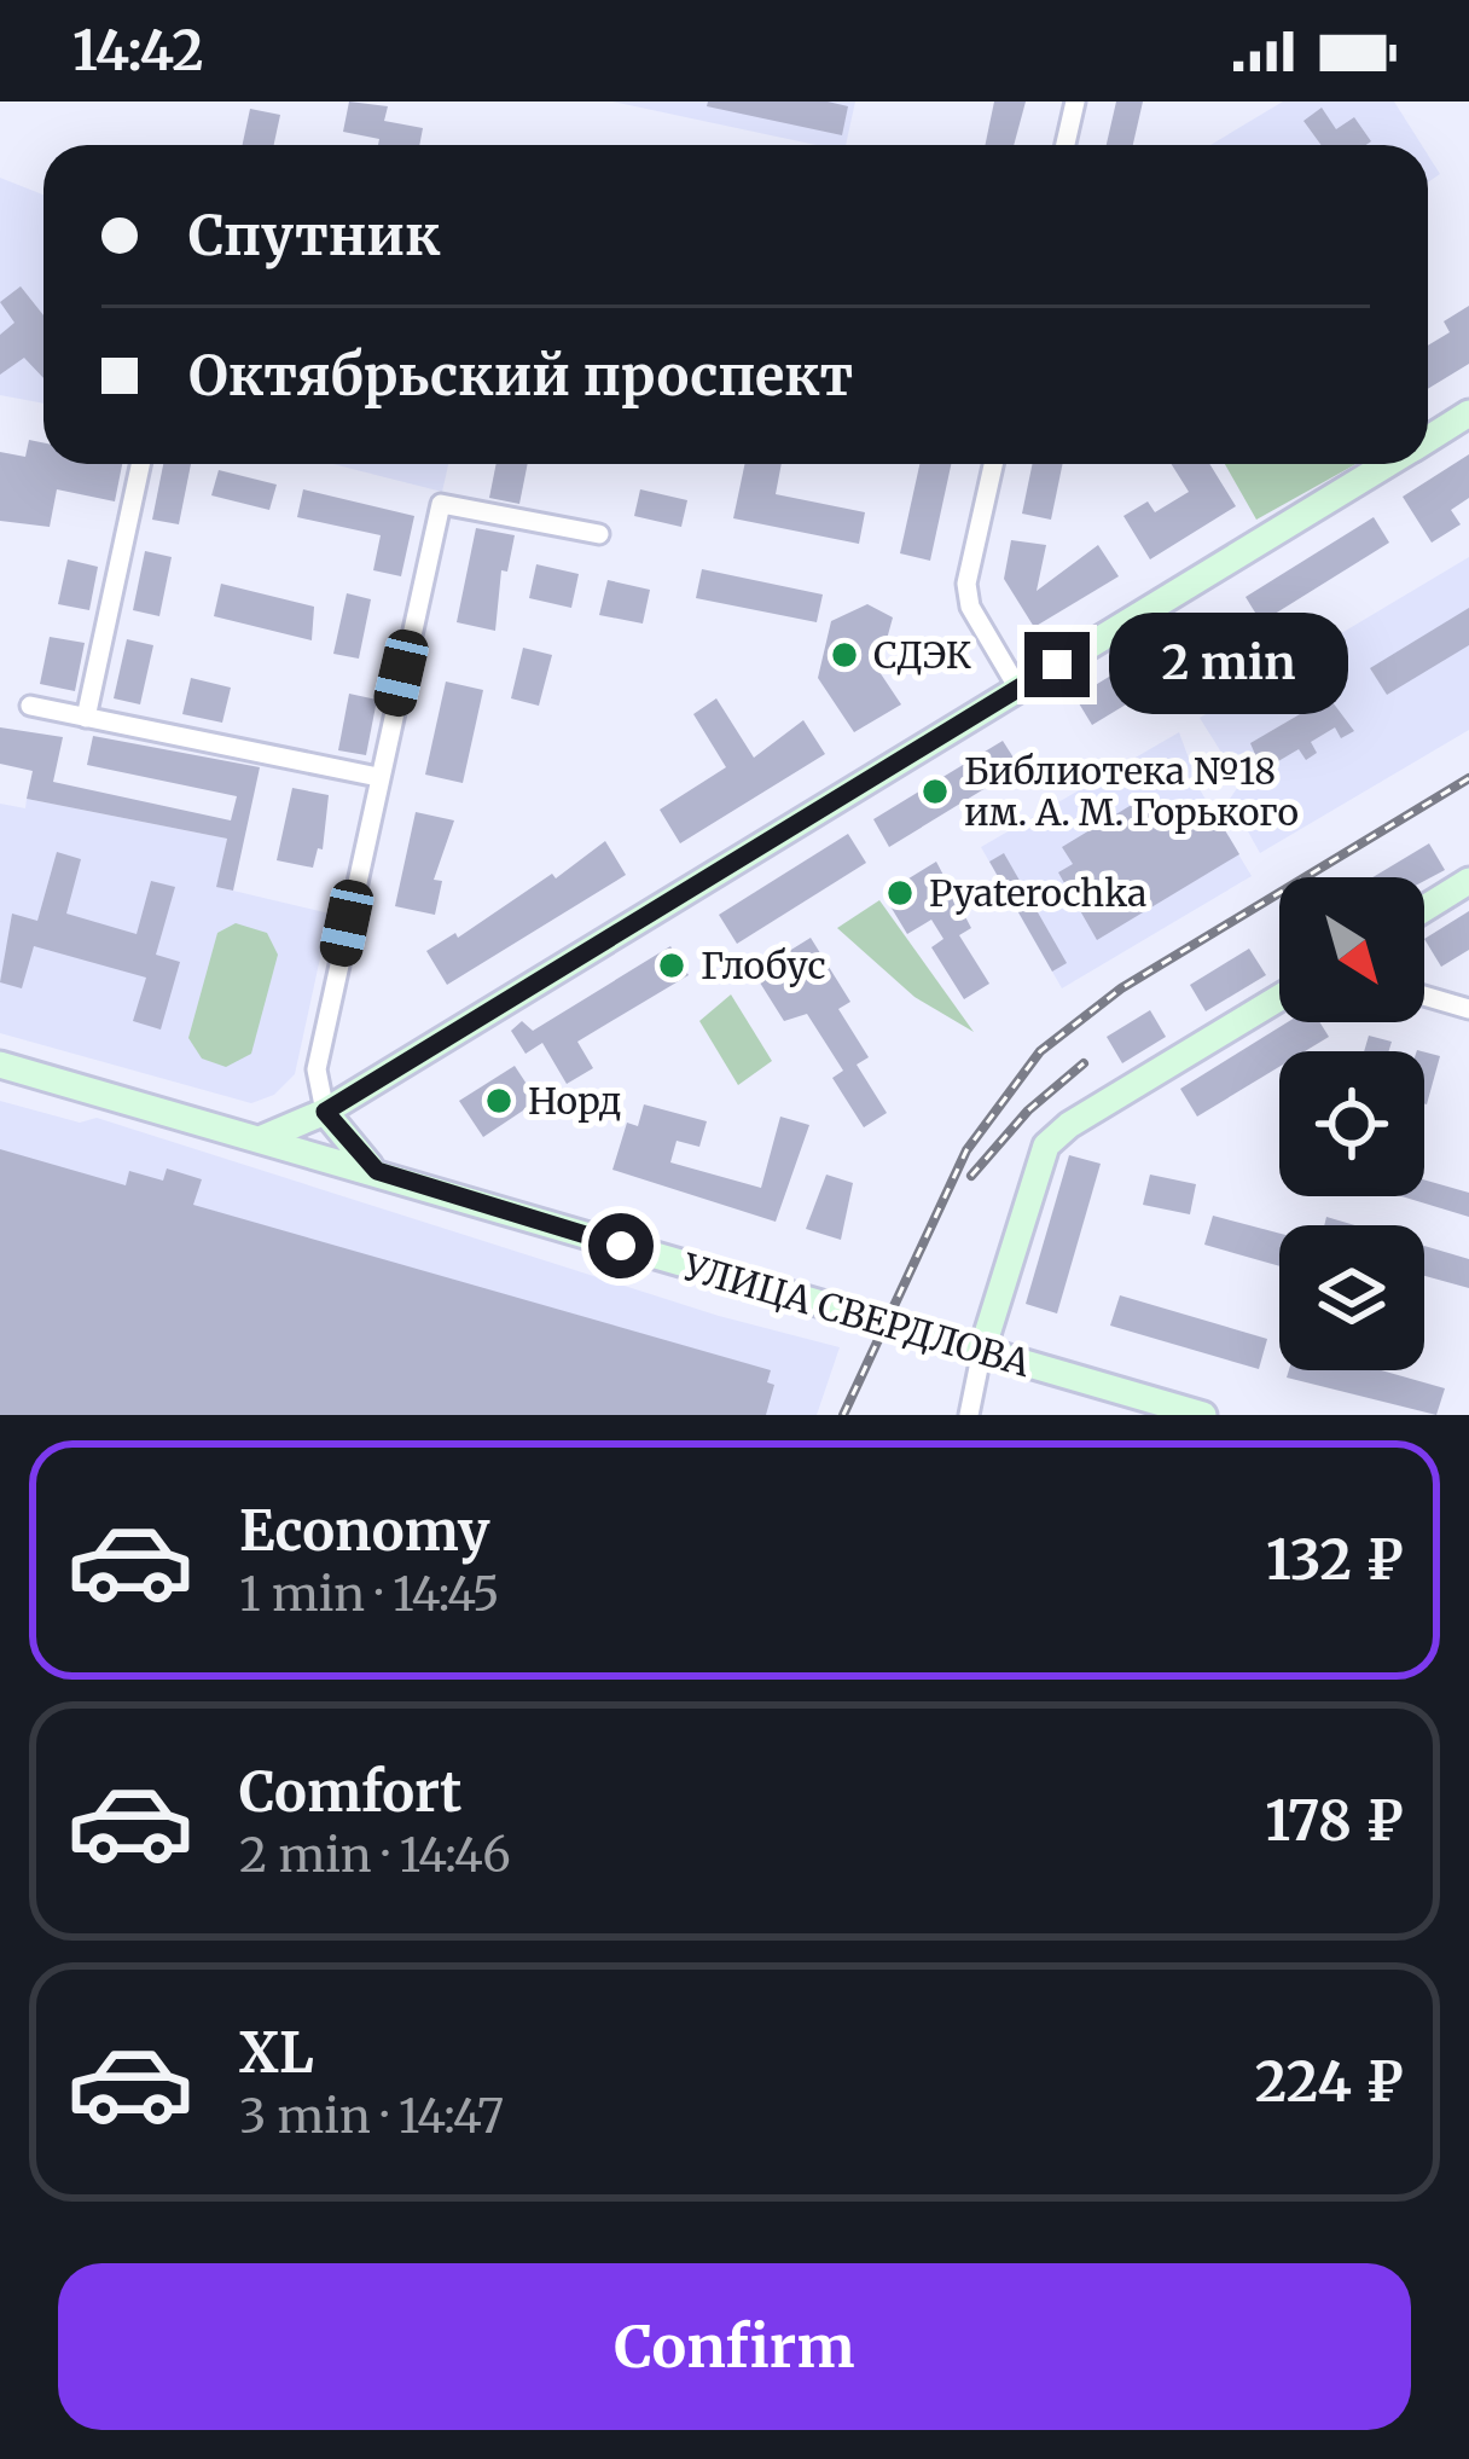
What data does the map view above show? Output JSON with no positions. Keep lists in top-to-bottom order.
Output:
{
  "streets": {
    "main road": ["УЛИЦА СВЕРДЛОВА"]
  },
  "places": [
    "СДЭК",
    "Библиотека №18 им. А. М. Горького",
    "Pyaterochka",
    "Глобус",
    "Норд"
  ],
  "north": "bottom right",
  "page": {
    "status": "14:42",
    "banner": ["Спутник", "Октябрьский проспект"],
    "bubble": "2 min",
    "list": [
      {
        "name": "Economy",
        "note": "1 min · 14:45",
        "value": "132 ₽"
      },
      {
        "name": "Comfort",
        "note": "2 min · 14:46",
        "value": "178 ₽"
      },
      {
        "name": "XL",
        "note": "3 min · 14:47",
        "value": "224 ₽"
      }
    ],
    "buttons": "Confirm"
  }
}
